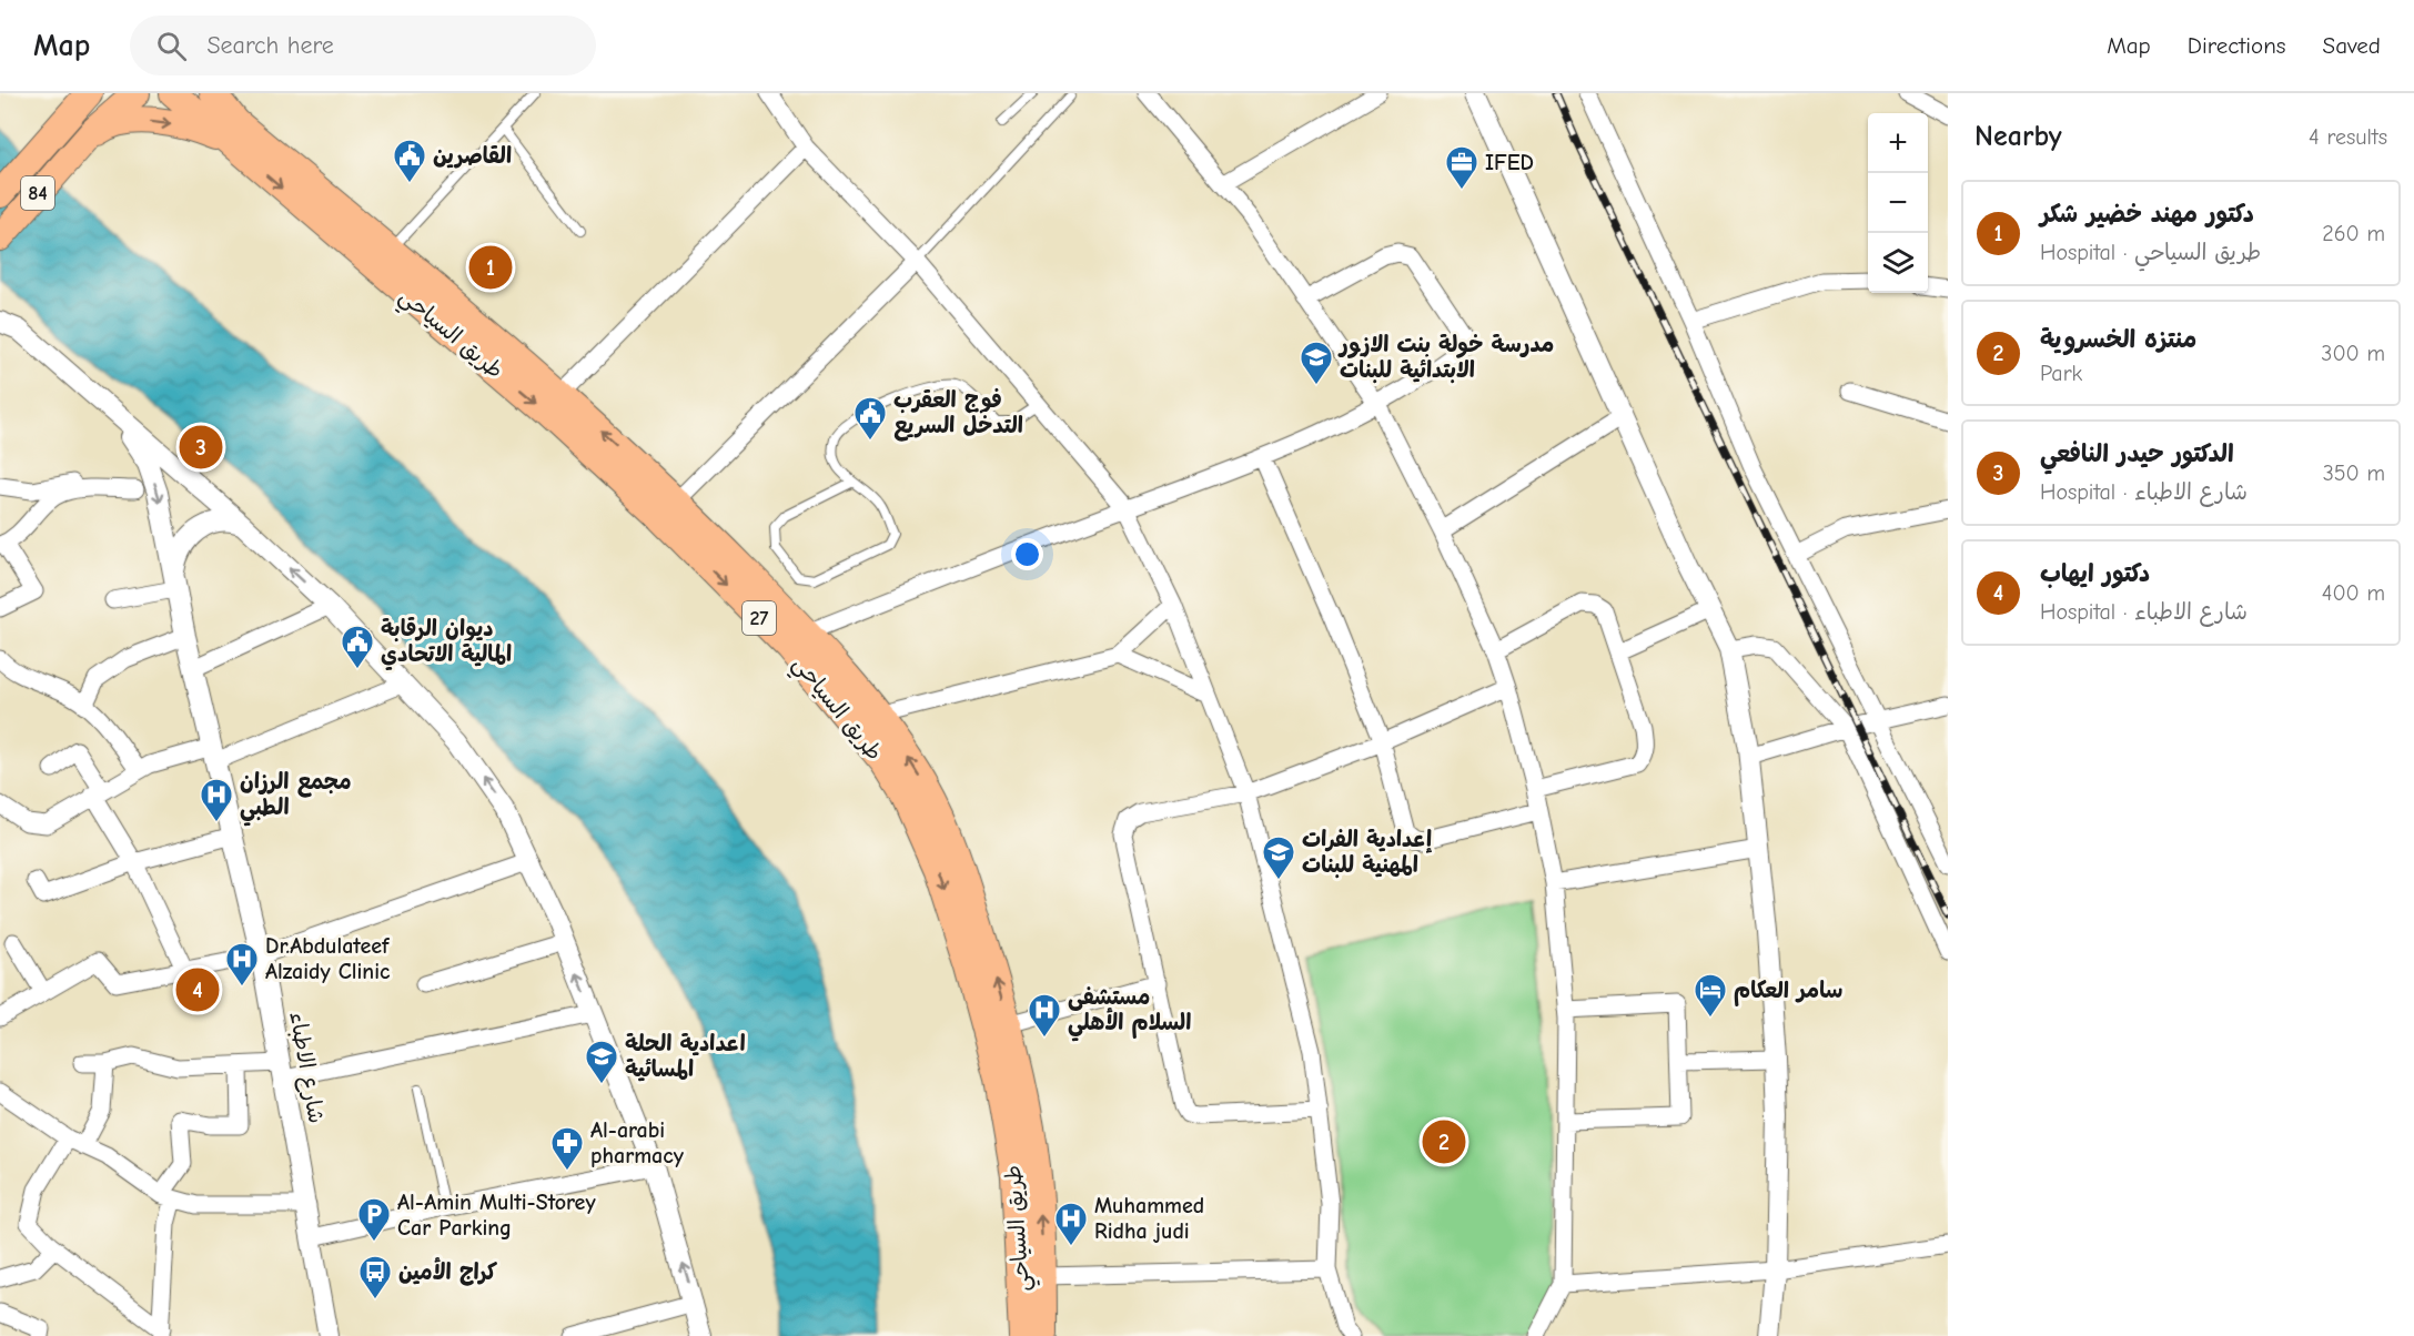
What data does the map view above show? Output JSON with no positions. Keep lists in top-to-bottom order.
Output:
{
  "streets": {
    "main road": ["84", "طريق السياحي", "27"],
    "street": ["شارع الاطباء"]
  },
  "places": {
    "public building": ["القاصرين", "فوج العقرب التدخل السريع", "ديوان الرقابة المالية الاتحادي"],
    "office": ["IFED"],
    "school or university": ["مدرسة خولة بنت الازور الابتدائية للبنات", "إعدادية الفرات المهنية للبنات", "اعدادية الحلة المسائية"],
    "hospital": [
      "مجمع الرزان الطبي",
      "Dr.Abdulateef Alzaidy Clinic",
      "مستشفى السلام الأهلي",
      "Muhammed Ridha judi"
    ],
    "hotel": ["سامر العكام"],
    "pharmacy": ["Al-arabi pharmacy"],
    "parking": ["Al-Amin Multi-Storey Car Parking"],
    "bus stop": ["كراج الأمين"]
  },
  "page": {
    "header": "Map",
    "search": "Search here",
    "nav": ["Map", "Directions", "Saved"],
    "heading": ["Nearby", "4 results"],
    "map_buttons": ["+", "−"],
    "list": [
      {
        "mark": "1",
        "name": "دكتور مهند خضير شكر",
        "note": "Hospital · طريق السياحي",
        "value": "260 m"
      },
      {
        "mark": "2",
        "name": "منتزه الخسروية",
        "note": "Park",
        "value": "300 m"
      },
      {
        "mark": "3",
        "name": "الدكتور حيدر النافعي",
        "note": "Hospital · شارع الاطباء",
        "value": "350 m"
      },
      {
        "mark": "4",
        "name": "دكتور ايهاب",
        "note": "Hospital · شارع الاطباء",
        "value": "400 m"
      }
    ],
    "pins": [
      "1",
      "3",
      "4",
      "2"
    ]
  }
}
